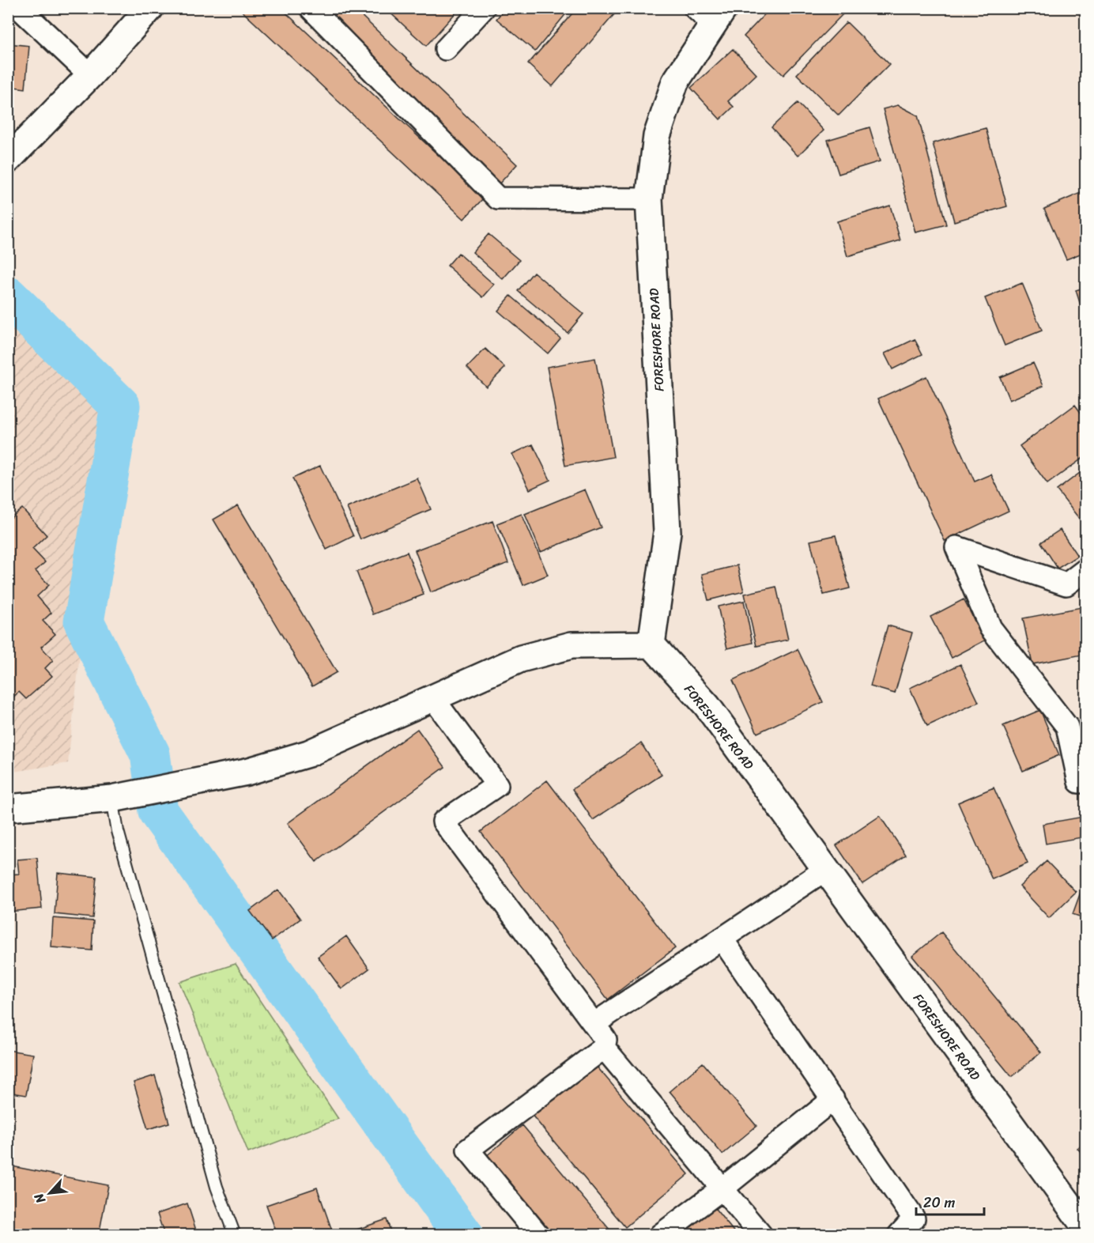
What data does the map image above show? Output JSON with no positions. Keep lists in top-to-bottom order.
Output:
{
  "streets": {
    "main road": ["FORESHORE ROAD"]
  },
  "scale_bar": "20 m",
  "north": "bottom left"
}
